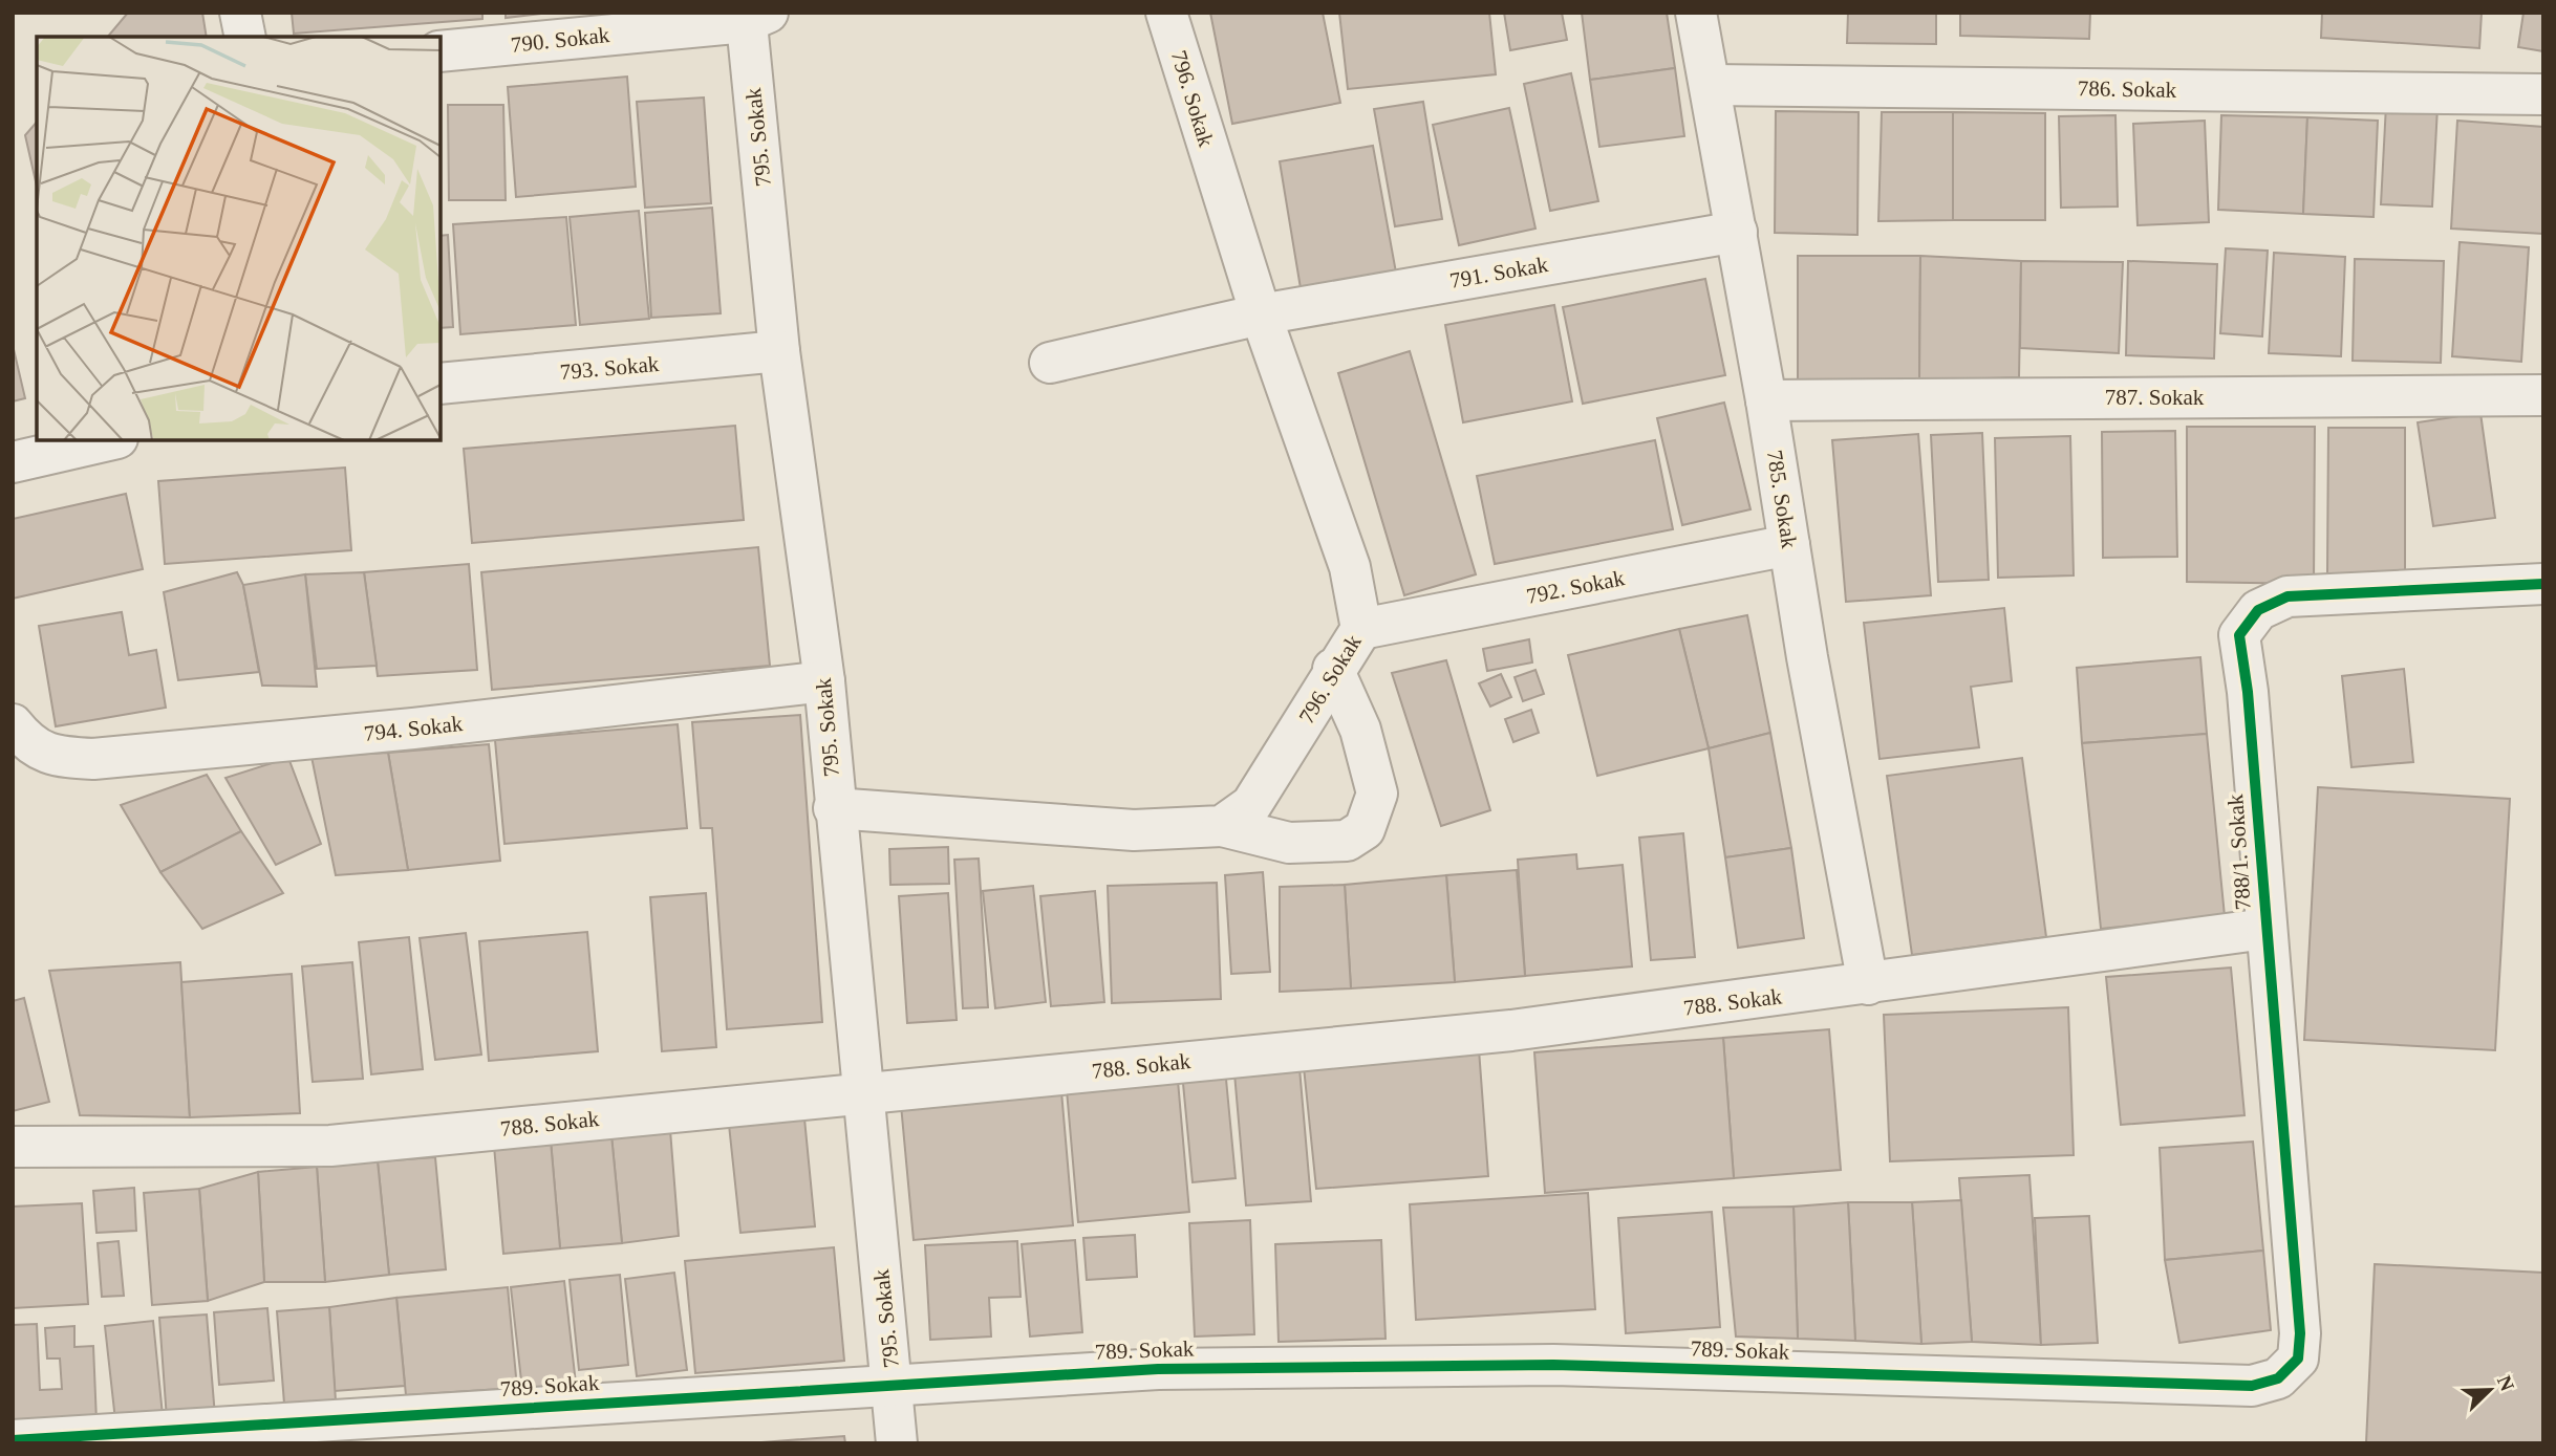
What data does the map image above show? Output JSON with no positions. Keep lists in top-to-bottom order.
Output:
{
  "streets": {
    "street": [
      "790. Sokak",
      "786. Sokak",
      "796. Sokak",
      "795. Sokak",
      "791. Sokak",
      "793. Sokak",
      "787. Sokak",
      "785. Sokak",
      "792. Sokak",
      "794. Sokak",
      "788/1. Sokak",
      "788. Sokak",
      "789. Sokak"
    ]
  },
  "crossings": [
    ["790. Sokak", "795. Sokak"],
    ["786. Sokak", "785. Sokak"],
    ["796. Sokak", "791. Sokak"],
    ["796. Sokak", "792. Sokak"],
    ["795. Sokak", "793. Sokak"],
    ["795. Sokak", "794. Sokak"],
    ["795. Sokak", "788. Sokak"],
    ["795. Sokak", "789. Sokak"],
    ["791. Sokak", "785. Sokak"],
    ["787. Sokak", "785. Sokak"],
    ["785. Sokak", "792. Sokak"],
    ["785. Sokak", "788. Sokak"],
    ["788/1. Sokak", "788. Sokak"],
    ["788/1. Sokak", "789. Sokak"]
  ],
  "north": "top right"
}
